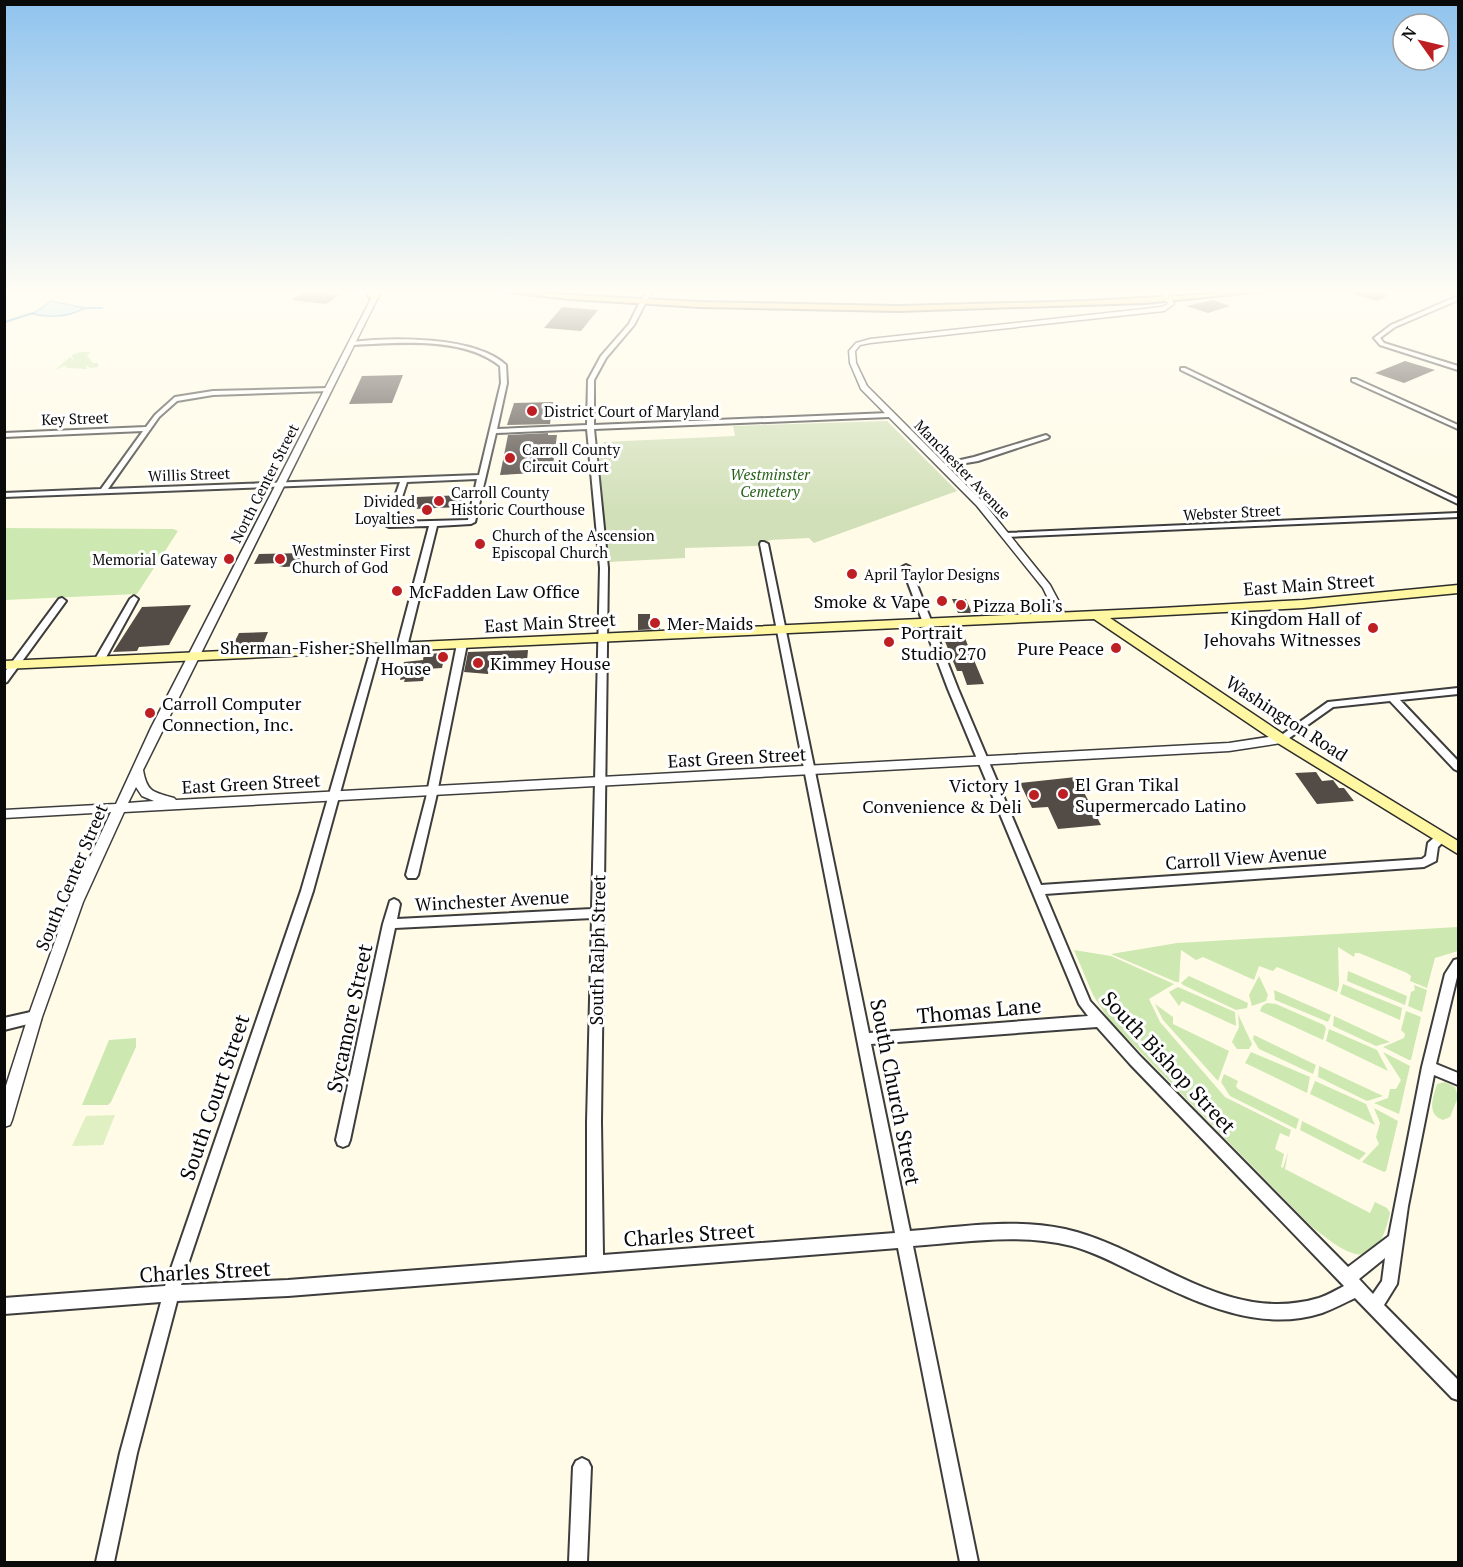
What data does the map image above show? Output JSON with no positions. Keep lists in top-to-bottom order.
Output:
{
  "streets": {
    "main road": ["East Main Street", "Washington Road"],
    "street": [
      "Key Street",
      "Manchester Avenue",
      "Willis Street",
      "North Center Street",
      "Webster Street",
      "East Green Street",
      "Carroll View Avenue",
      "South Center Street",
      "Winchester Avenue",
      "South Ralph Street",
      "Thomas Lane",
      "Sycamore Street",
      "South Bishop Street",
      "South Church Street",
      "South Court Street",
      "Charles Street"
    ]
  },
  "crossings": [
    ["Manchester Avenue", "Webster Street"],
    ["Manchester Avenue", "East Main Street"],
    ["Willis Street", "North Center Street"],
    ["North Center Street", "East Main Street"],
    ["North Center Street", "South Center Street"],
    ["East Main Street", "Washington Road"],
    ["East Main Street", "South Center Street"],
    ["East Main Street", "South Ralph Street"],
    ["East Main Street", "South Bishop Street"],
    ["East Main Street", "South Church Street"],
    ["East Main Street", "South Court Street"],
    ["Washington Road", "East Green Street"],
    ["Washington Road", "Carroll View Avenue"],
    ["East Green Street", "South Center Street"],
    ["East Green Street", "South Ralph Street"],
    ["East Green Street", "South Bishop Street"],
    ["East Green Street", "South Church Street"],
    ["East Green Street", "South Court Street"],
    ["Carroll View Avenue", "South Bishop Street"],
    ["Winchester Avenue", "South Ralph Street"],
    ["Winchester Avenue", "Sycamore Street"],
    ["South Ralph Street", "Charles Street"],
    ["Thomas Lane", "South Bishop Street"],
    ["Thomas Lane", "South Church Street"],
    ["South Bishop Street", "Charles Street"],
    ["South Church Street", "Charles Street"],
    ["South Court Street", "Charles Street"]
  ],
  "parks": ["Westminster Cemetery"],
  "places": [
    "District Court of Maryland",
    "Carroll County Circuit Court",
    "Carroll County Historic Courthouse",
    "Divided Loyalties",
    "Church of the Ascension Episcopal Church",
    "Memorial Gateway",
    "Westminster First Church of God",
    "April Taylor Designs",
    "McFadden Law Office",
    "Smoke & Vape",
    "Pizza Boli's",
    "Mer-Maids",
    "Kingdom Hall of Jehovahs Witnesses",
    "Portrait Studio 270",
    "Pure Peace",
    "Sherman-Fisher-Shellman House",
    "Kimmey House",
    "Carroll Computer Connection, Inc.",
    "El Gran Tikal Supermercado Latino",
    "Victory 1 Convenience & Deli"
  ],
  "north": "top left"
}
